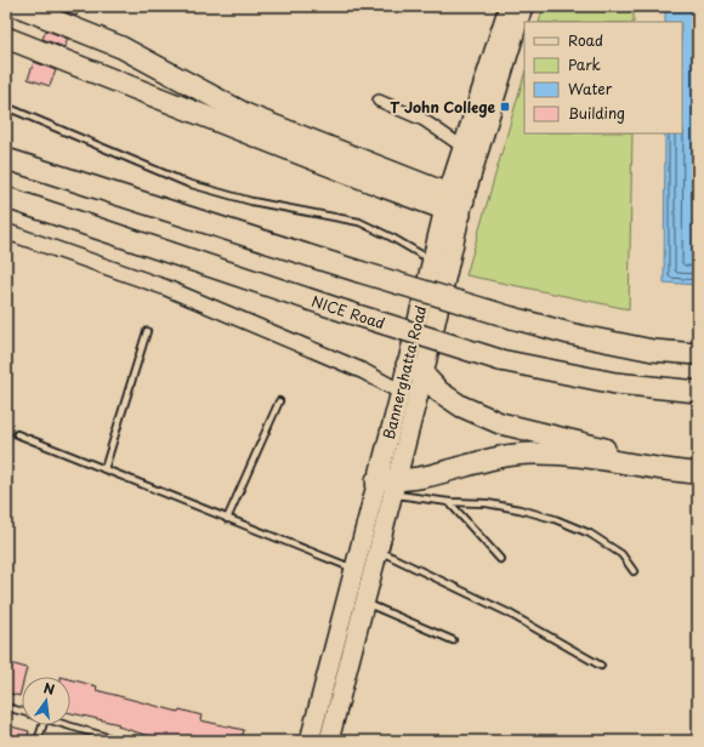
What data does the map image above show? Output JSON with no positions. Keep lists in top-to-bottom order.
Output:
{
  "streets": {
    "highway": ["NICE Road"],
    "main road": ["Bannerghatta Road"]
  },
  "places": {
    "transit": ["T John College"]
  },
  "legend": [
    "Road",
    "Park",
    "Water",
    "Building"
  ],
  "north": "top"
}
